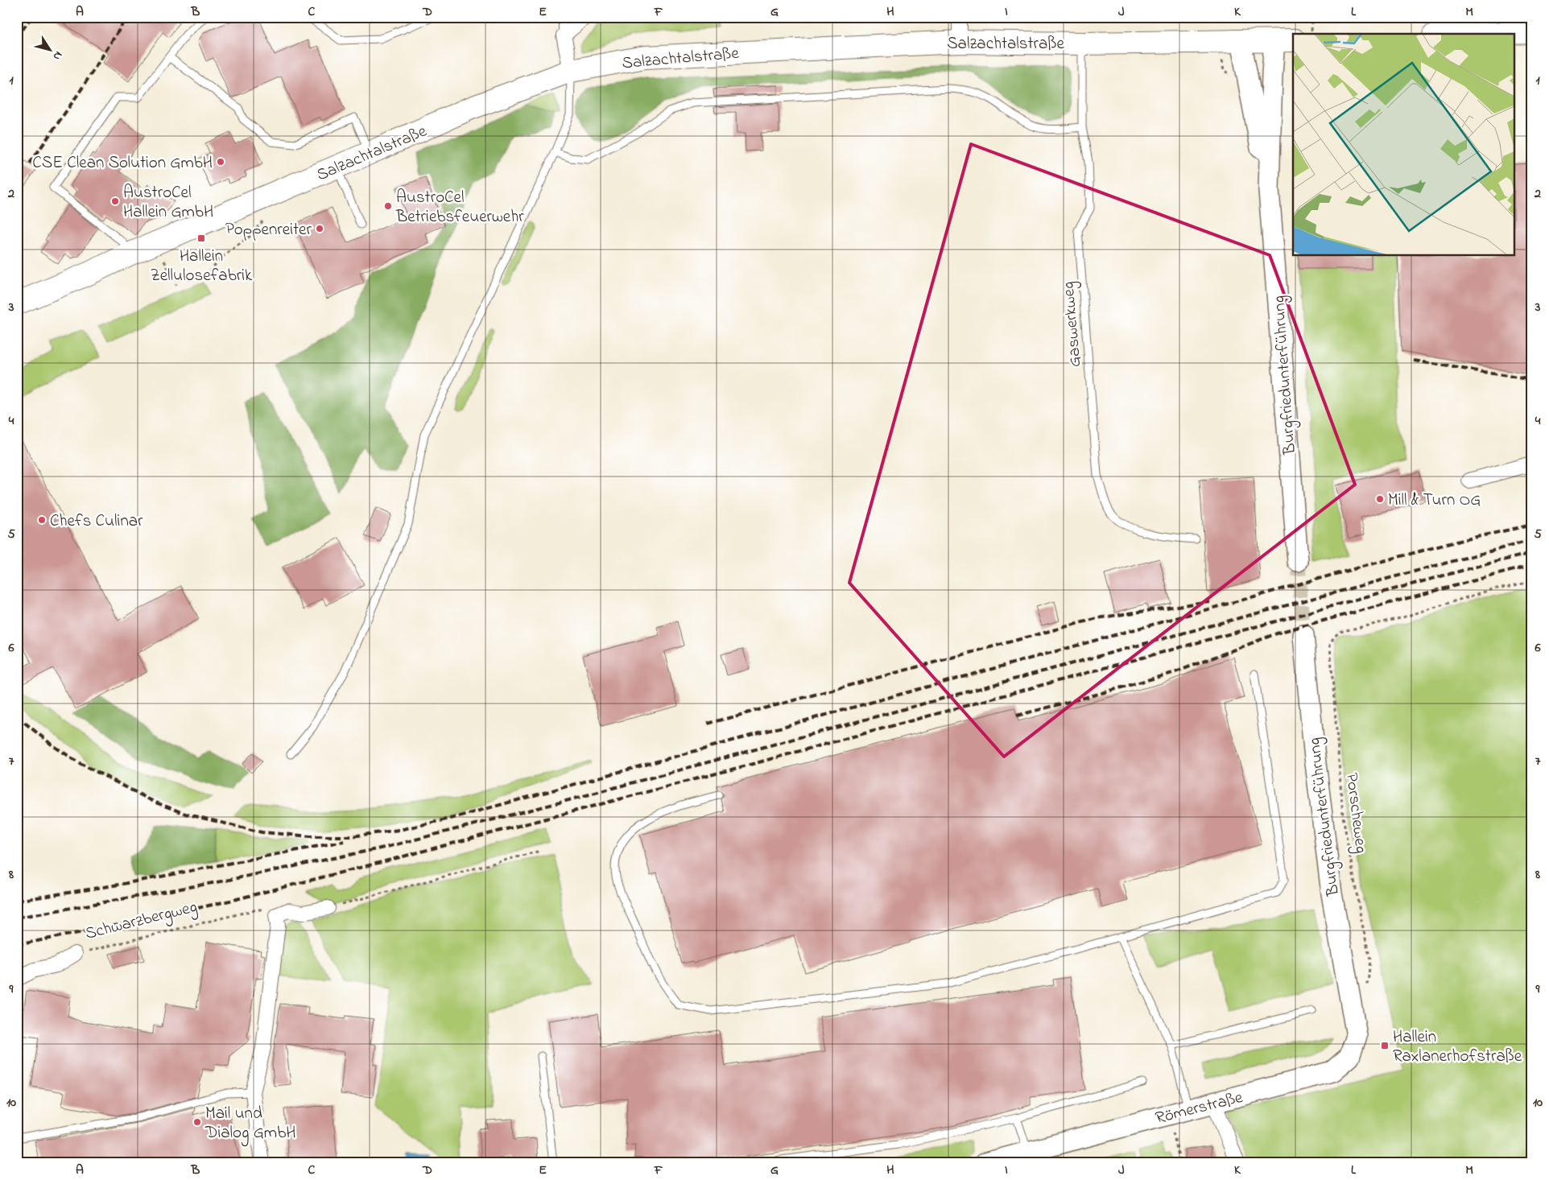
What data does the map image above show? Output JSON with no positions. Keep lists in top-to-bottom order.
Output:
{
  "streets": {
    "main road": ["Salzachtalstraße"],
    "street": ["Burgfriedunterführung", "Schwarzbergweg", "Römerstraße"],
    "lane": ["Gaswerkweg"],
    "path": ["Porscheweg"]
  },
  "crossings": [
    ["Salzachtalstraße", "Gaswerkweg"],
    ["Salzachtalstraße", "Burgfriedunterführung"],
    ["Burgfriedunterführung", "Porscheweg"],
    ["Burgfriedunterführung", "Römerstraße"],
    ["Porscheweg", "Römerstraße"]
  ],
  "places": {
    "other": [
      "CSE Clean Solution GmbH",
      "AustroCel Hallein GmbH",
      "AustroCel Betriebsfeuerwehr",
      "Poppenreiter",
      "Mill & Turn OG",
      "Chefs Culinar",
      "Mail und Dialog GmbH"
    ],
    "transit": ["Hallein Zellulosefabrik", "Hallein Raxlanerhofstraße"]
  },
  "north": "bottom right",
  "grid": {
    "columns": [
      "A",
      "B",
      "C",
      "D",
      "E",
      "F",
      "G",
      "H",
      "I",
      "J",
      "K",
      "L",
      "M"
    ],
    "rows": [
      "1",
      "2",
      "3",
      "4",
      "5",
      "6",
      "7",
      "8",
      "9",
      "10"
    ]
  }
}
